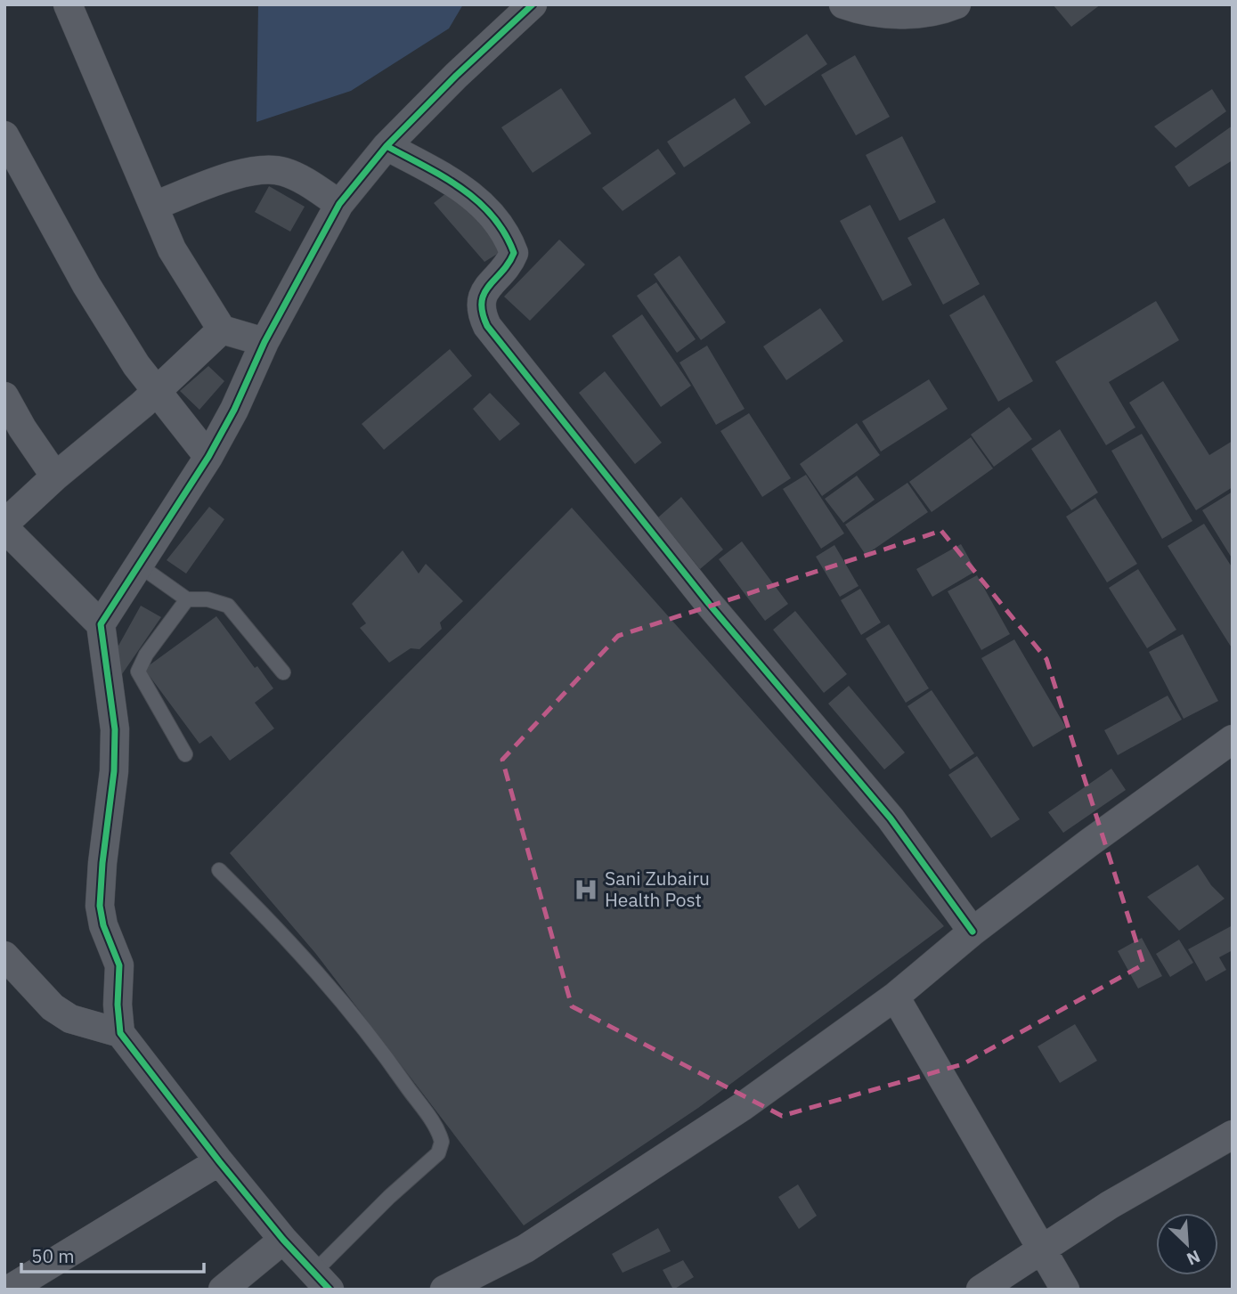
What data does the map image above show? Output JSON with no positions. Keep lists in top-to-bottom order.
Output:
{
  "places": {
    "hospital": ["Sani Zubairu Health Post"]
  },
  "scale_bar": "50 m",
  "north": "bottom right"
}
